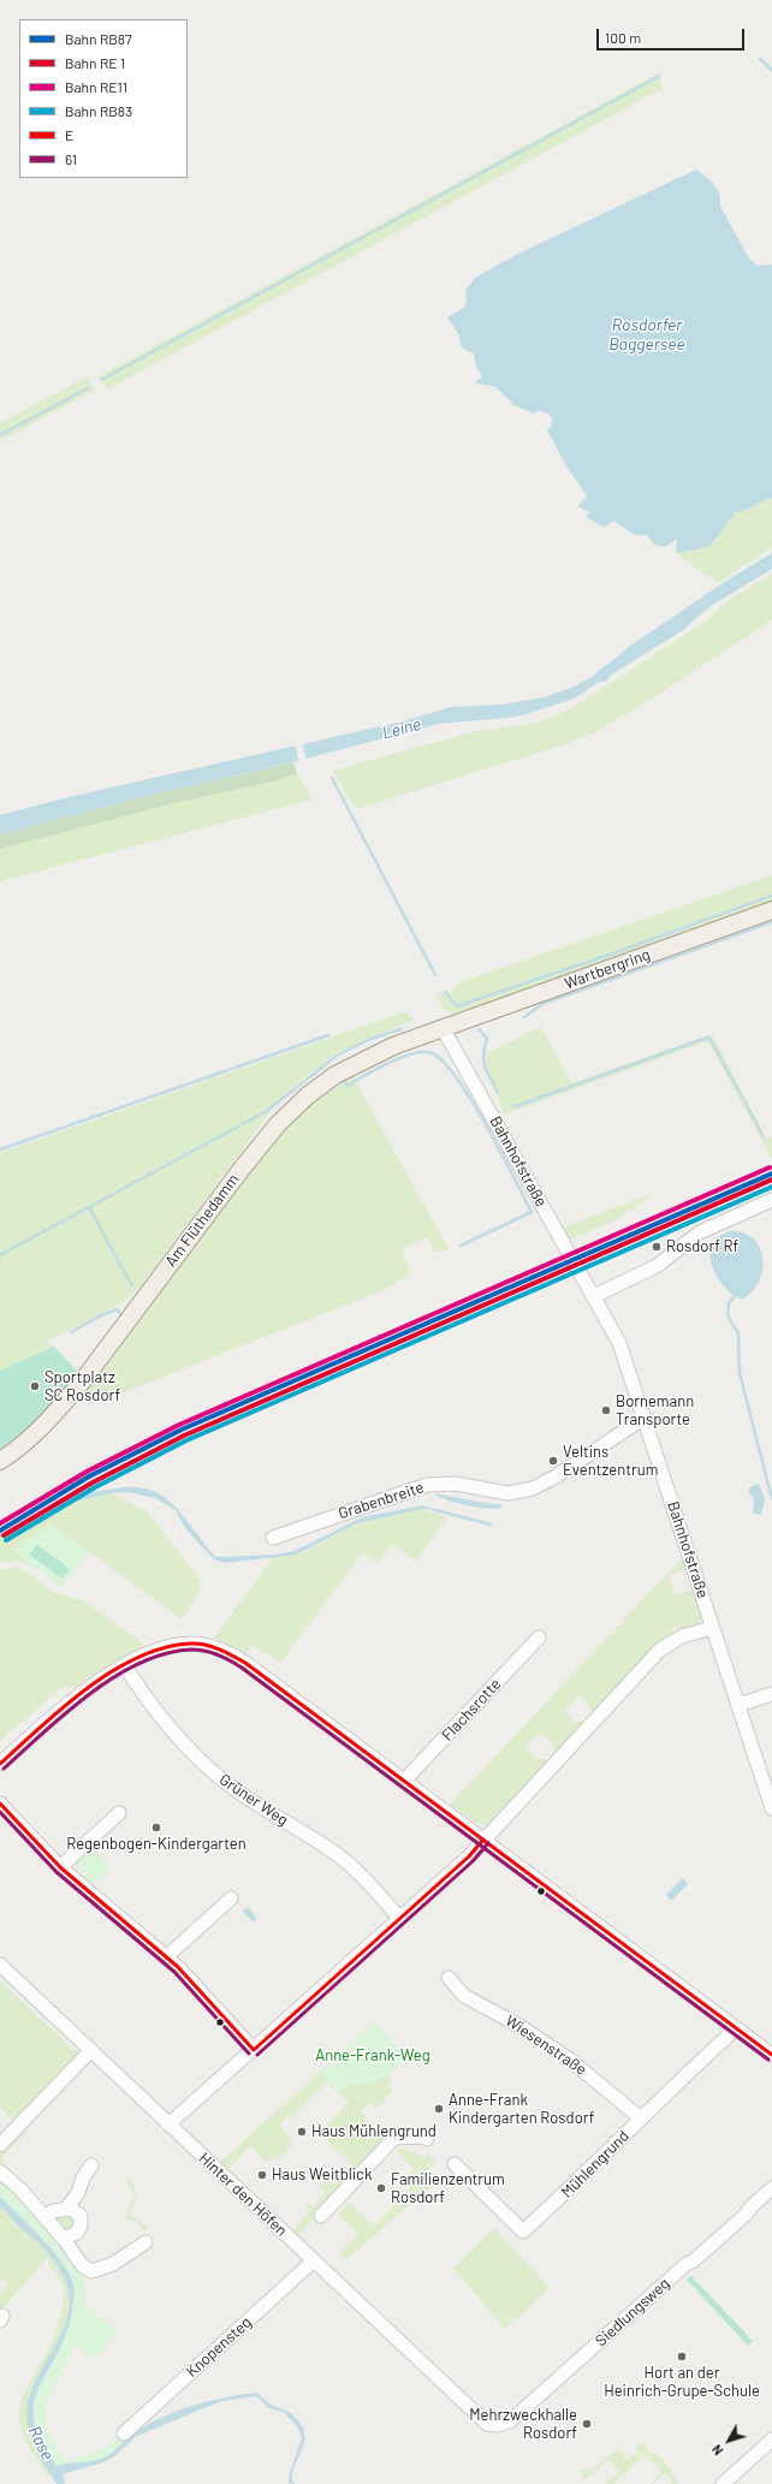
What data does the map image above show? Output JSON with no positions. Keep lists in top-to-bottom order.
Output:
{
  "streets": {
    "main road": ["Wartbergring", "Am Flüthedamm"],
    "street": [
      "Bahnhofstraße",
      "Grabenbreite",
      "Flachsrotte",
      "Grüner Weg",
      "Wiesenstraße",
      "Mühlengrund",
      "Hinter den Höfen",
      "Siedlungsweg",
      "Knopensteg"
    ]
  },
  "crossings": [
    ["Wartbergring", "Bahnhofstraße"],
    ["Wartbergring", "Am Flüthedamm"],
    ["Bahnhofstraße", "Am Flüthedamm"],
    ["Bahnhofstraße", "Grabenbreite"],
    ["Wiesenstraße", "Mühlengrund"],
    ["Hinter den Höfen", "Siedlungsweg"],
    ["Hinter den Höfen", "Knopensteg"]
  ],
  "water": ["Rosdorfer Baggersee", "Leine", "Rase"],
  "parks": ["Anne-Frank-Weg"],
  "places": [
    "Rosdorf Rf",
    "Sportplatz SC Rosdorf",
    "Bornemann Transporte",
    "Veltins Eventzentrum",
    "Regenbogen-Kindergarten",
    "Anne-Frank Kindergarten Rosdorf",
    "Haus Mühlengrund",
    "Haus Weitblick",
    "Familienzentrum Rosdorf",
    "Hort an der Heinrich-Grupe-Schule",
    "Mehrzweckhalle Rosdorf"
  ],
  "lines": [
    "rail line RE11",
    "rail line RB87",
    "rail line RB83",
    "transit line E",
    "transit line 61"
  ],
  "legend": [
    "Bahn RB87",
    "Bahn RE 1",
    "Bahn RE11",
    "Bahn RB83",
    "E",
    "61"
  ],
  "scale_bar": "100 m",
  "north": "bottom left"
}
